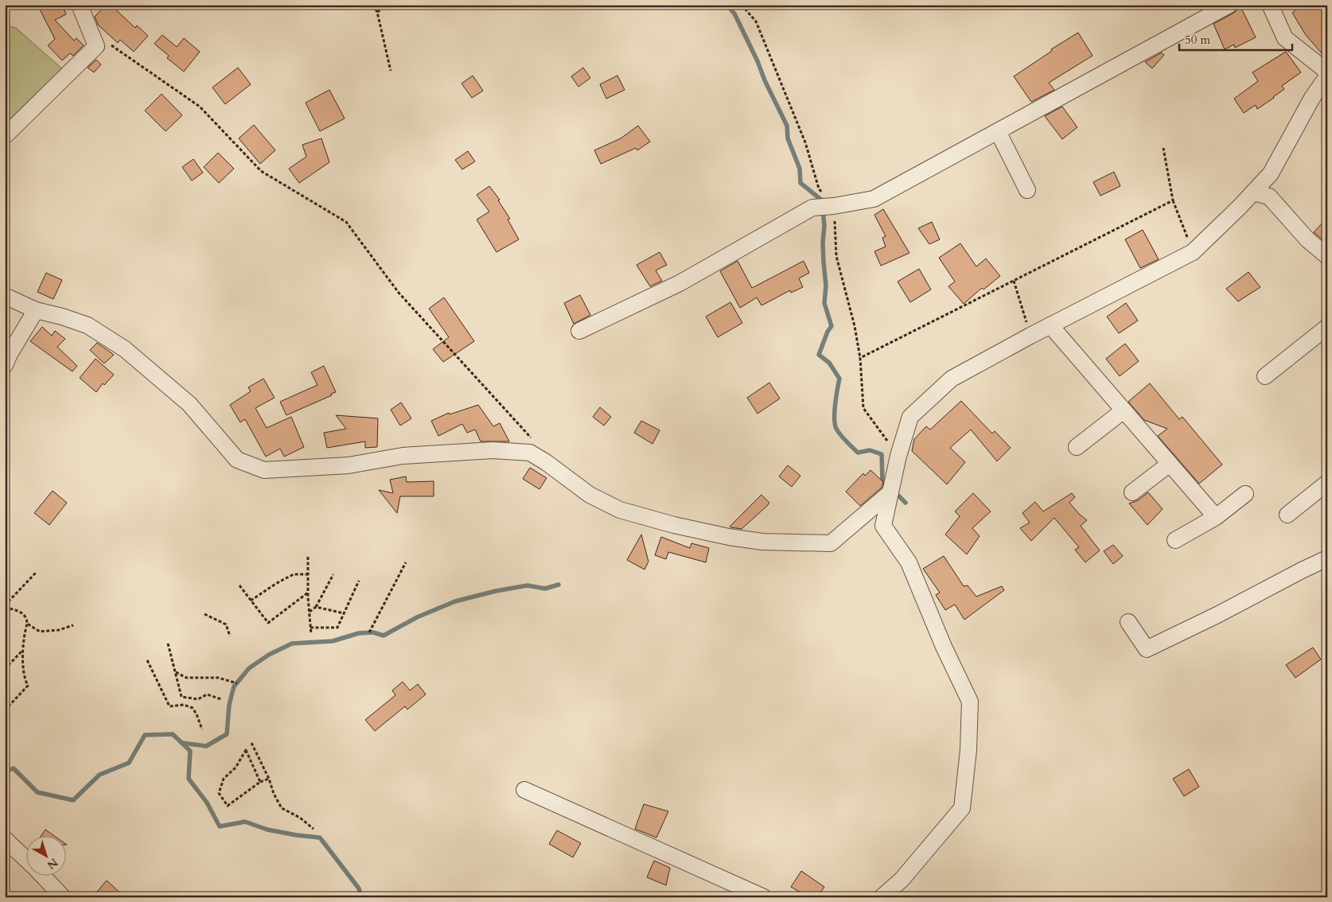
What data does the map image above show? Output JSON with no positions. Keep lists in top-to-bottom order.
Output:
{
  "scale_bar": "50 m",
  "north": "bottom right"
}
